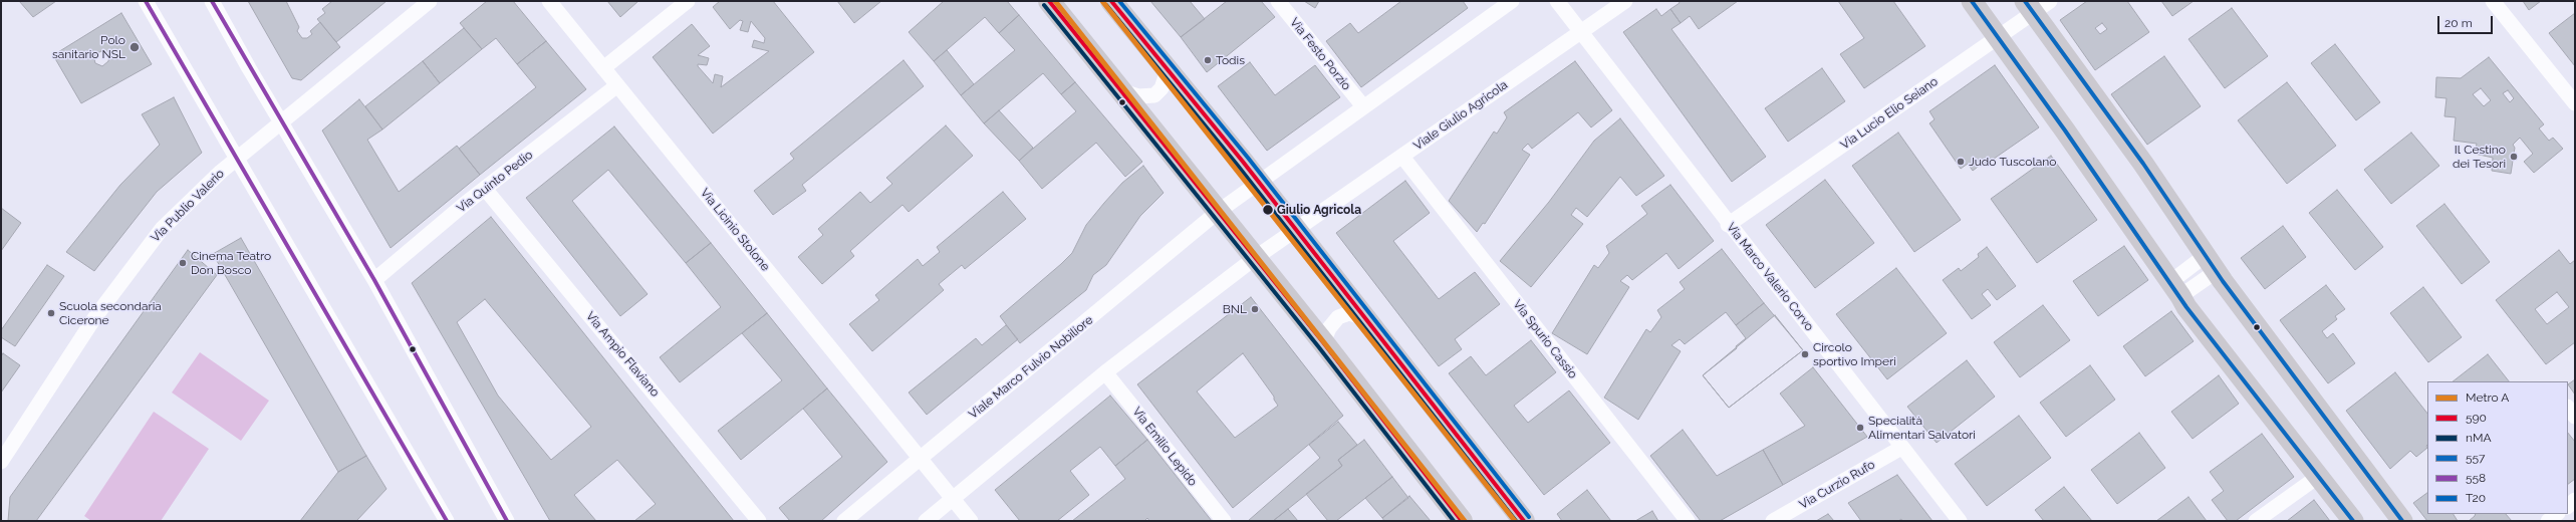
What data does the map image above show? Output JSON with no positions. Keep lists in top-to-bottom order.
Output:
{
  "streets": {
    "street": [
      "Via Festo Porzio",
      "Via Lucio Elio Seiano",
      "Viale Giulio Agricola",
      "Via Quinto Pedio",
      "Via Publio Valerio",
      "Via Licinio Stolone",
      "Via Marco Valerio Corvo",
      "Via Spurio Cassio",
      "Via Ampio Flaviano",
      "Viale Marco Fulvio Nobiliore",
      "Via Emilio Lepido",
      "Via Curzio Rufo"
    ]
  },
  "crossings": [
    ["Via Lucio Elio Seiano", "Via Marco Valerio Corvo"],
    ["Viale Giulio Agricola", "Via Marco Valerio Corvo"],
    ["Viale Giulio Agricola", "Via Spurio Cassio"],
    ["Via Quinto Pedio", "Via Licinio Stolone"],
    ["Via Quinto Pedio", "Via Ampio Flaviano"],
    ["Via Licinio Stolone", "Viale Marco Fulvio Nobiliore"],
    ["Via Marco Valerio Corvo", "Via Curzio Rufo"]
  ],
  "places": [
    "Polo sanitario NSL",
    "Todis",
    "Il Cestino dei Tesori",
    "Judo Tuscolano",
    "Giulio Agricola",
    "Cinema Teatro Don Bosco",
    "BNL",
    "Scuola secondaria Cicerone",
    "Circolo sportivo Imperi",
    "Specialità Alimentari Salvatori"
  ],
  "lines": [
    "metro line A",
    "transit line 590",
    "transit line 557",
    "transit line 558",
    "transit line T20",
    "transit line nMA"
  ],
  "legend": [
    "Metro A",
    "590",
    "nMA",
    "557",
    "558",
    "T20"
  ],
  "scale_bar": "20 m"
}
